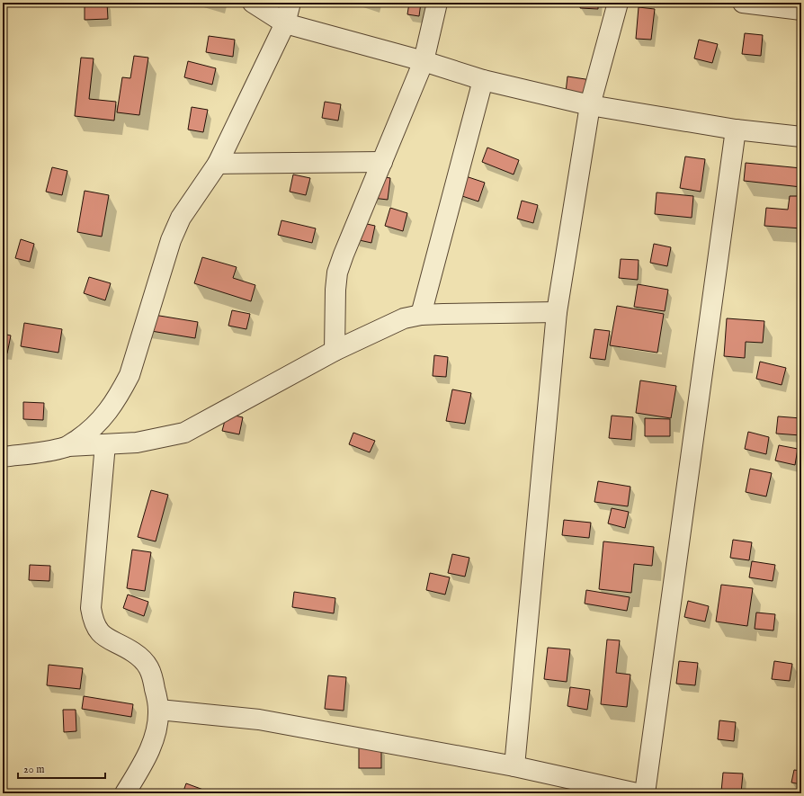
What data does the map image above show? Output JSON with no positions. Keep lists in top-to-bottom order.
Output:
{
  "scale_bar": "20 m"
}
